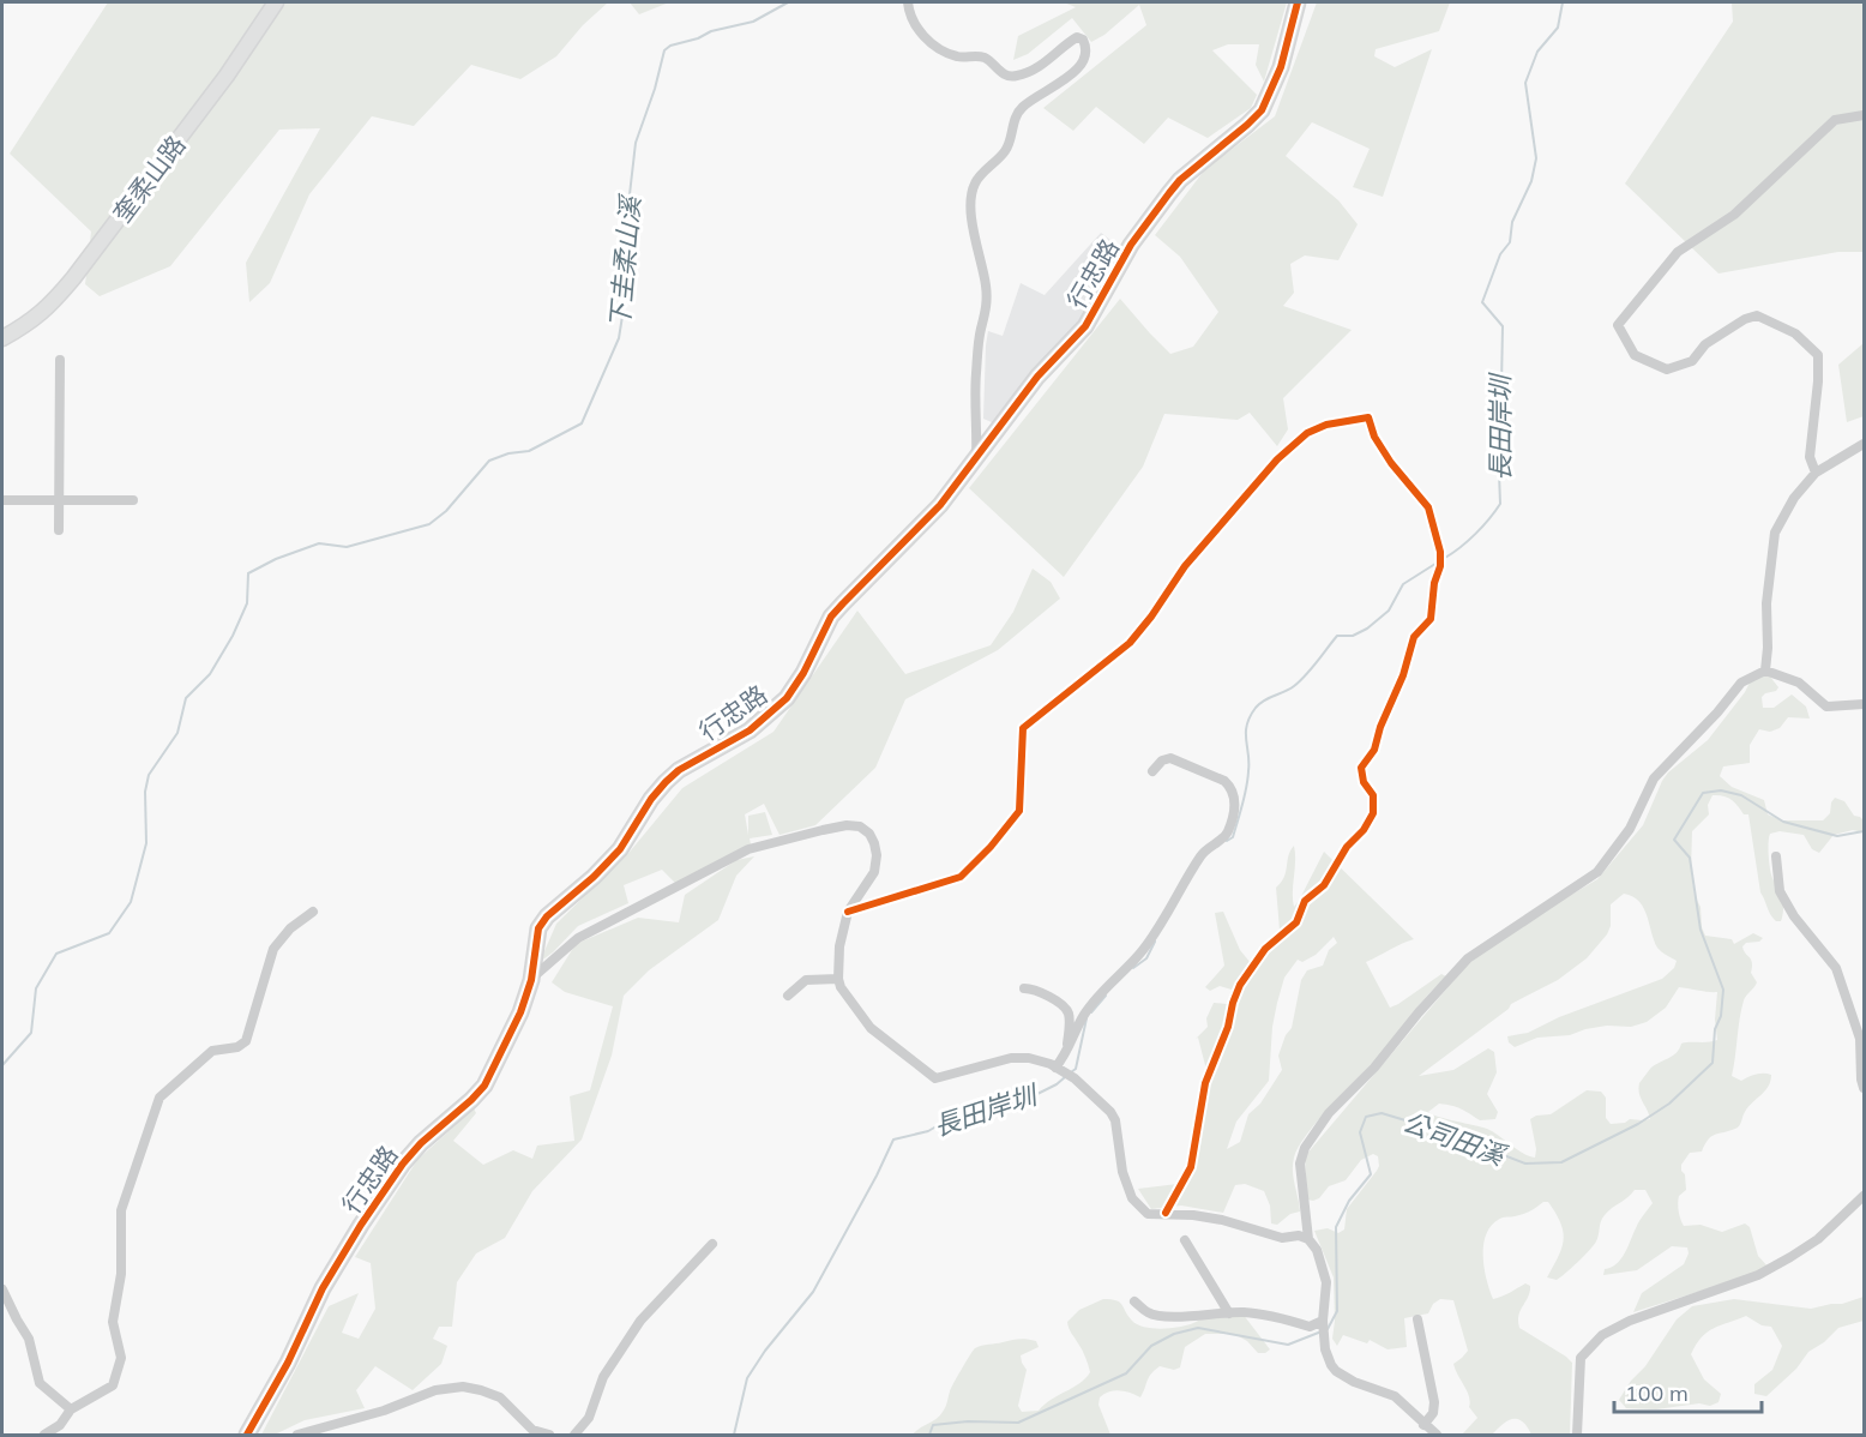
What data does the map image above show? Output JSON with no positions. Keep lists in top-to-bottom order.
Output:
{
  "streets": {
    "street": ["奎柔山路", "行忠路"]
  },
  "water": ["下圭柔山溪", "長田岸圳", "公司田溪"],
  "scale_bar": "100 m"
}
